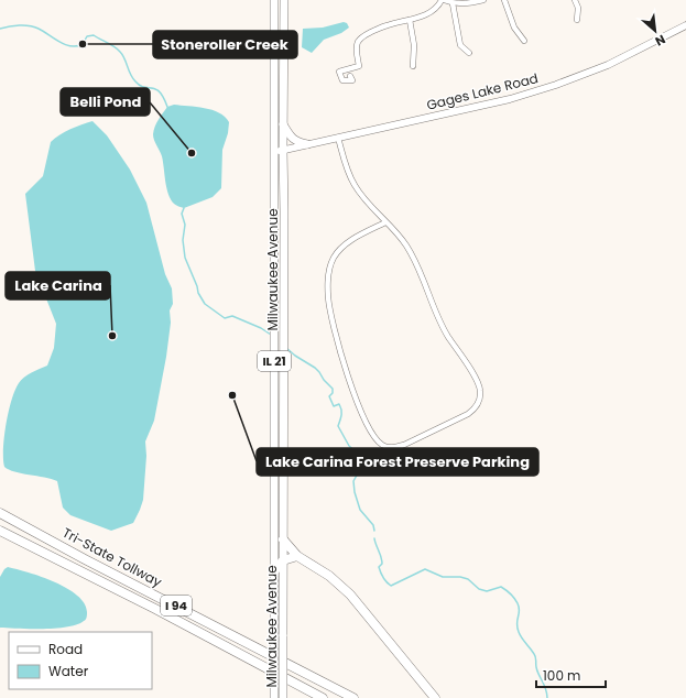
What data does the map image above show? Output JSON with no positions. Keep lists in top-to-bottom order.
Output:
{
  "streets": {
    "highway": ["Tri-State Tollway", "I 94"],
    "main road": ["Milwaukee Avenue", "IL 21"],
    "street": ["Gages Lake Road"]
  },
  "crossings": [
    ["Gages Lake Road", "Milwaukee Avenue"]
  ],
  "places": [
    "Stoneroller Creek",
    "Belli Pond",
    "Lake Carina",
    "Lake Carina Forest Preserve Parking"
  ],
  "legend": ["Road", "Water"],
  "scale_bar": "100 m",
  "north": "bottom right"
}
